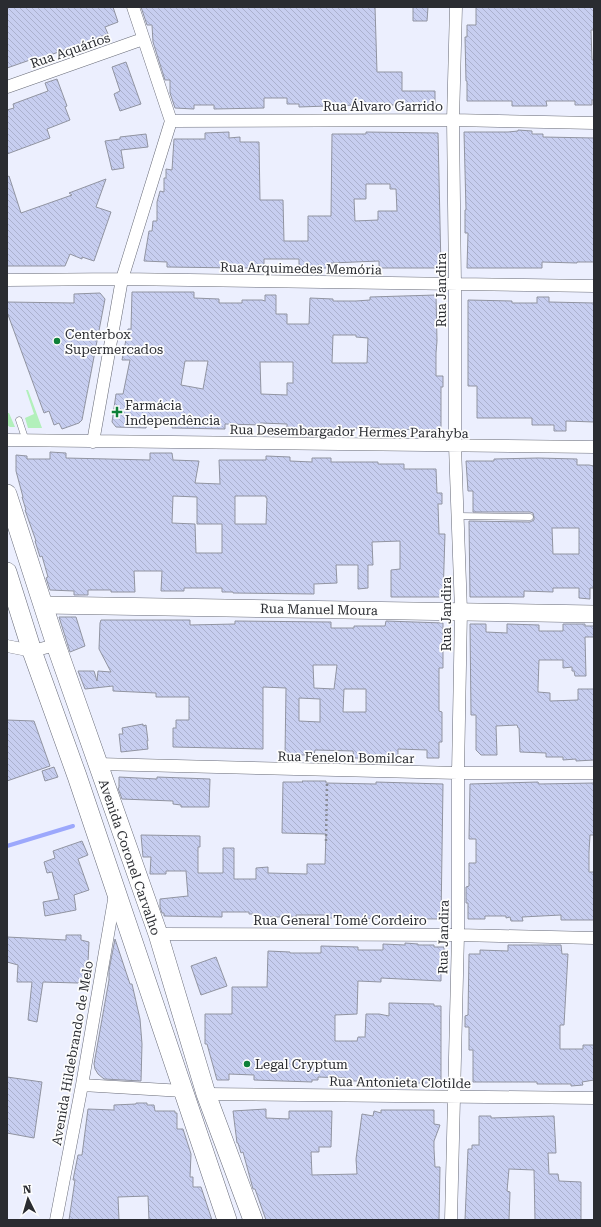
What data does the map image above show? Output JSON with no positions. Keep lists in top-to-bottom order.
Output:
{
  "streets": {
    "main road": ["Avenida Coronel Carvalho"],
    "street": [
      "Rua Aquários",
      "Rua Álvaro Garrido",
      "Rua Arquimedes Memória",
      "Rua Jandira",
      "Rua Desembargador Hermes Parahyba",
      "Rua Manuel Moura",
      "Rua Fenelon Bomilcar",
      "Rua General Tomé Cordeiro",
      "Avenida Hildebrando de Melo",
      "Rua Antonieta Clotilde"
    ]
  },
  "crossings": [
    ["Rua Álvaro Garrido", "Rua Jandira"],
    ["Rua Arquimedes Memória", "Rua Jandira"],
    ["Rua Jandira", "Rua Desembargador Hermes Parahyba"],
    ["Rua Jandira", "Rua Manuel Moura"],
    ["Rua Jandira", "Rua Fenelon Bomilcar"],
    ["Rua Jandira", "Rua General Tomé Cordeiro"],
    ["Rua Jandira", "Rua Antonieta Clotilde"],
    ["Rua Manuel Moura", "Avenida Coronel Carvalho"],
    ["Rua Fenelon Bomilcar", "Avenida Coronel Carvalho"],
    ["Avenida Coronel Carvalho", "Rua General Tomé Cordeiro"],
    ["Avenida Coronel Carvalho", "Avenida Hildebrando de Melo"],
    ["Avenida Coronel Carvalho", "Rua Antonieta Clotilde"]
  ],
  "places": {
    "other": ["Centerbox Supermercados", "Legal Cryptum"],
    "health": ["Farmácia Independência"]
  },
  "north": "top"
}
